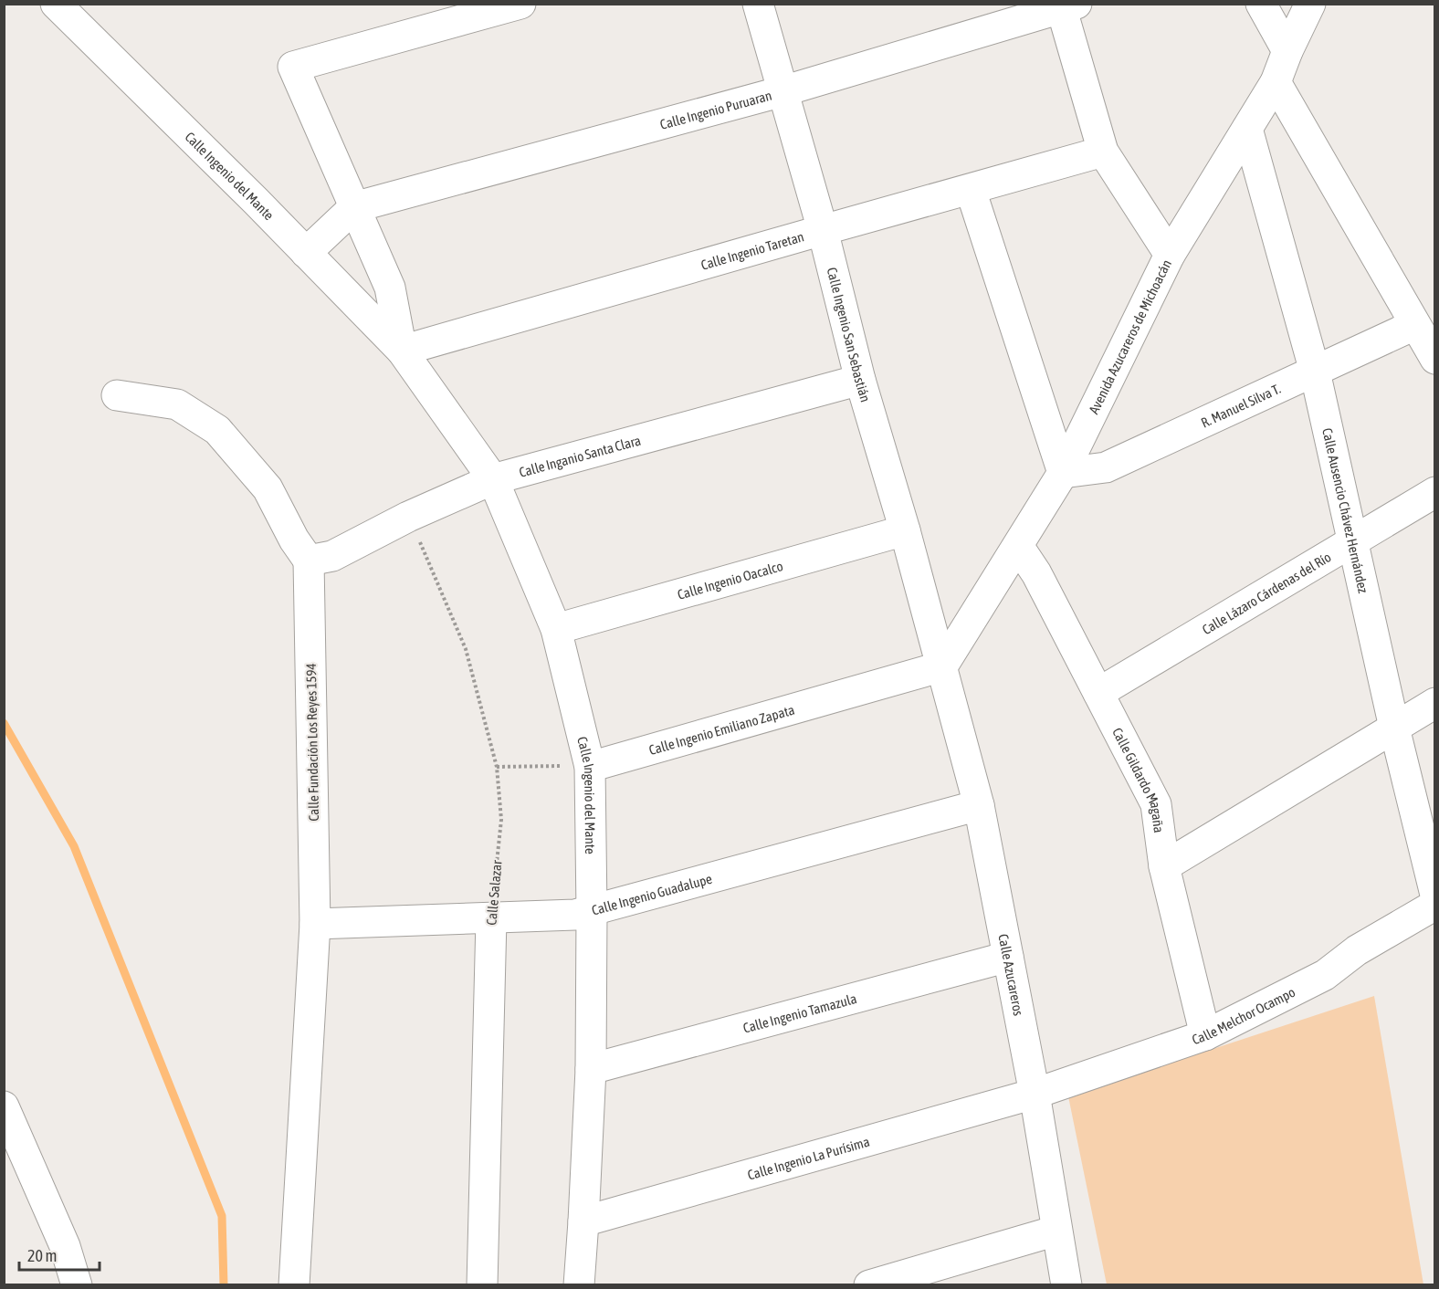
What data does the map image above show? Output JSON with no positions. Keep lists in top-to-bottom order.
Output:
{
  "streets": {
    "street": [
      "Calle Ingenio Puruaran",
      "Calle Ingenio del Mante",
      "Calle Ingenio Taretan",
      "Calle Ingenio San Sebastián",
      "Avenida Azucareros de Michoacán",
      "R. Manuel Silva T.",
      "Calle Inganio Santa Clara",
      "Calle Ausencio Chávez Hernández",
      "Calle Ingenio Oacalco",
      "Calle Lázaro Cárdenas del Río",
      "Calle Ingenio Emiliano Zapata",
      "Calle Fundación Los Reyes 1594",
      "Calle Gildardo Magaña",
      "Calle Salazar",
      "Calle Ingenio Guadalupe",
      "Calle Azucareros",
      "Calle Ingenio Tamazula",
      "Calle Melchor Ocampo",
      "Calle Ingenio La Purísima"
    ]
  },
  "crossings": [
    ["Calle Ingenio Puruaran", "Calle Ingenio del Mante"],
    ["Calle Ingenio Puruaran", "Calle Ingenio San Sebastián"],
    ["Calle Ingenio del Mante", "Calle Ingenio Taretan"],
    ["Calle Ingenio del Mante", "Calle Inganio Santa Clara"],
    ["Calle Ingenio del Mante", "Calle Ingenio Oacalco"],
    ["Calle Ingenio del Mante", "Calle Ingenio Emiliano Zapata"],
    ["Calle Ingenio del Mante", "Calle Ingenio Guadalupe"],
    ["Calle Ingenio del Mante", "Calle Ingenio Tamazula"],
    ["Calle Ingenio del Mante", "Calle Ingenio La Purísima"],
    ["Calle Ingenio Taretan", "Calle Ingenio San Sebastián"],
    ["Calle Ingenio San Sebastián", "Avenida Azucareros de Michoacán"],
    ["Calle Ingenio San Sebastián", "Calle Inganio Santa Clara"],
    ["Calle Ingenio San Sebastián", "Calle Ingenio Oacalco"],
    ["Calle Ingenio San Sebastián", "Calle Ingenio Emiliano Zapata"],
    ["Calle Ingenio San Sebastián", "Calle Azucareros"],
    ["Avenida Azucareros de Michoacán", "R. Manuel Silva T."],
    ["Avenida Azucareros de Michoacán", "Calle Ausencio Chávez Hernández"],
    ["Avenida Azucareros de Michoacán", "Calle Ingenio Emiliano Zapata"],
    ["Avenida Azucareros de Michoacán", "Calle Gildardo Magaña"],
    ["Avenida Azucareros de Michoacán", "Calle Azucareros"],
    ["R. Manuel Silva T.", "Calle Ausencio Chávez Hernández"],
    ["Calle Inganio Santa Clara", "Calle Fundación Los Reyes 1594"],
    ["Calle Inganio Santa Clara", "Calle Salazar"],
    ["Calle Ausencio Chávez Hernández", "Calle Lázaro Cárdenas del Río"],
    ["Calle Lázaro Cárdenas del Río", "Calle Gildardo Magaña"],
    ["Calle Ingenio Emiliano Zapata", "Calle Azucareros"],
    ["Calle Fundación Los Reyes 1594", "Calle Ingenio Guadalupe"],
    ["Calle Gildardo Magaña", "Calle Melchor Ocampo"],
    ["Calle Salazar", "Calle Ingenio Guadalupe"],
    ["Calle Ingenio Guadalupe", "Calle Azucareros"],
    ["Calle Azucareros", "Calle Ingenio Tamazula"],
    ["Calle Azucareros", "Calle Melchor Ocampo"],
    ["Calle Azucareros", "Calle Ingenio La Purísima"],
    ["Calle Melchor Ocampo", "Calle Ingenio La Purísima"]
  ],
  "scale_bar": "20 m"
}
